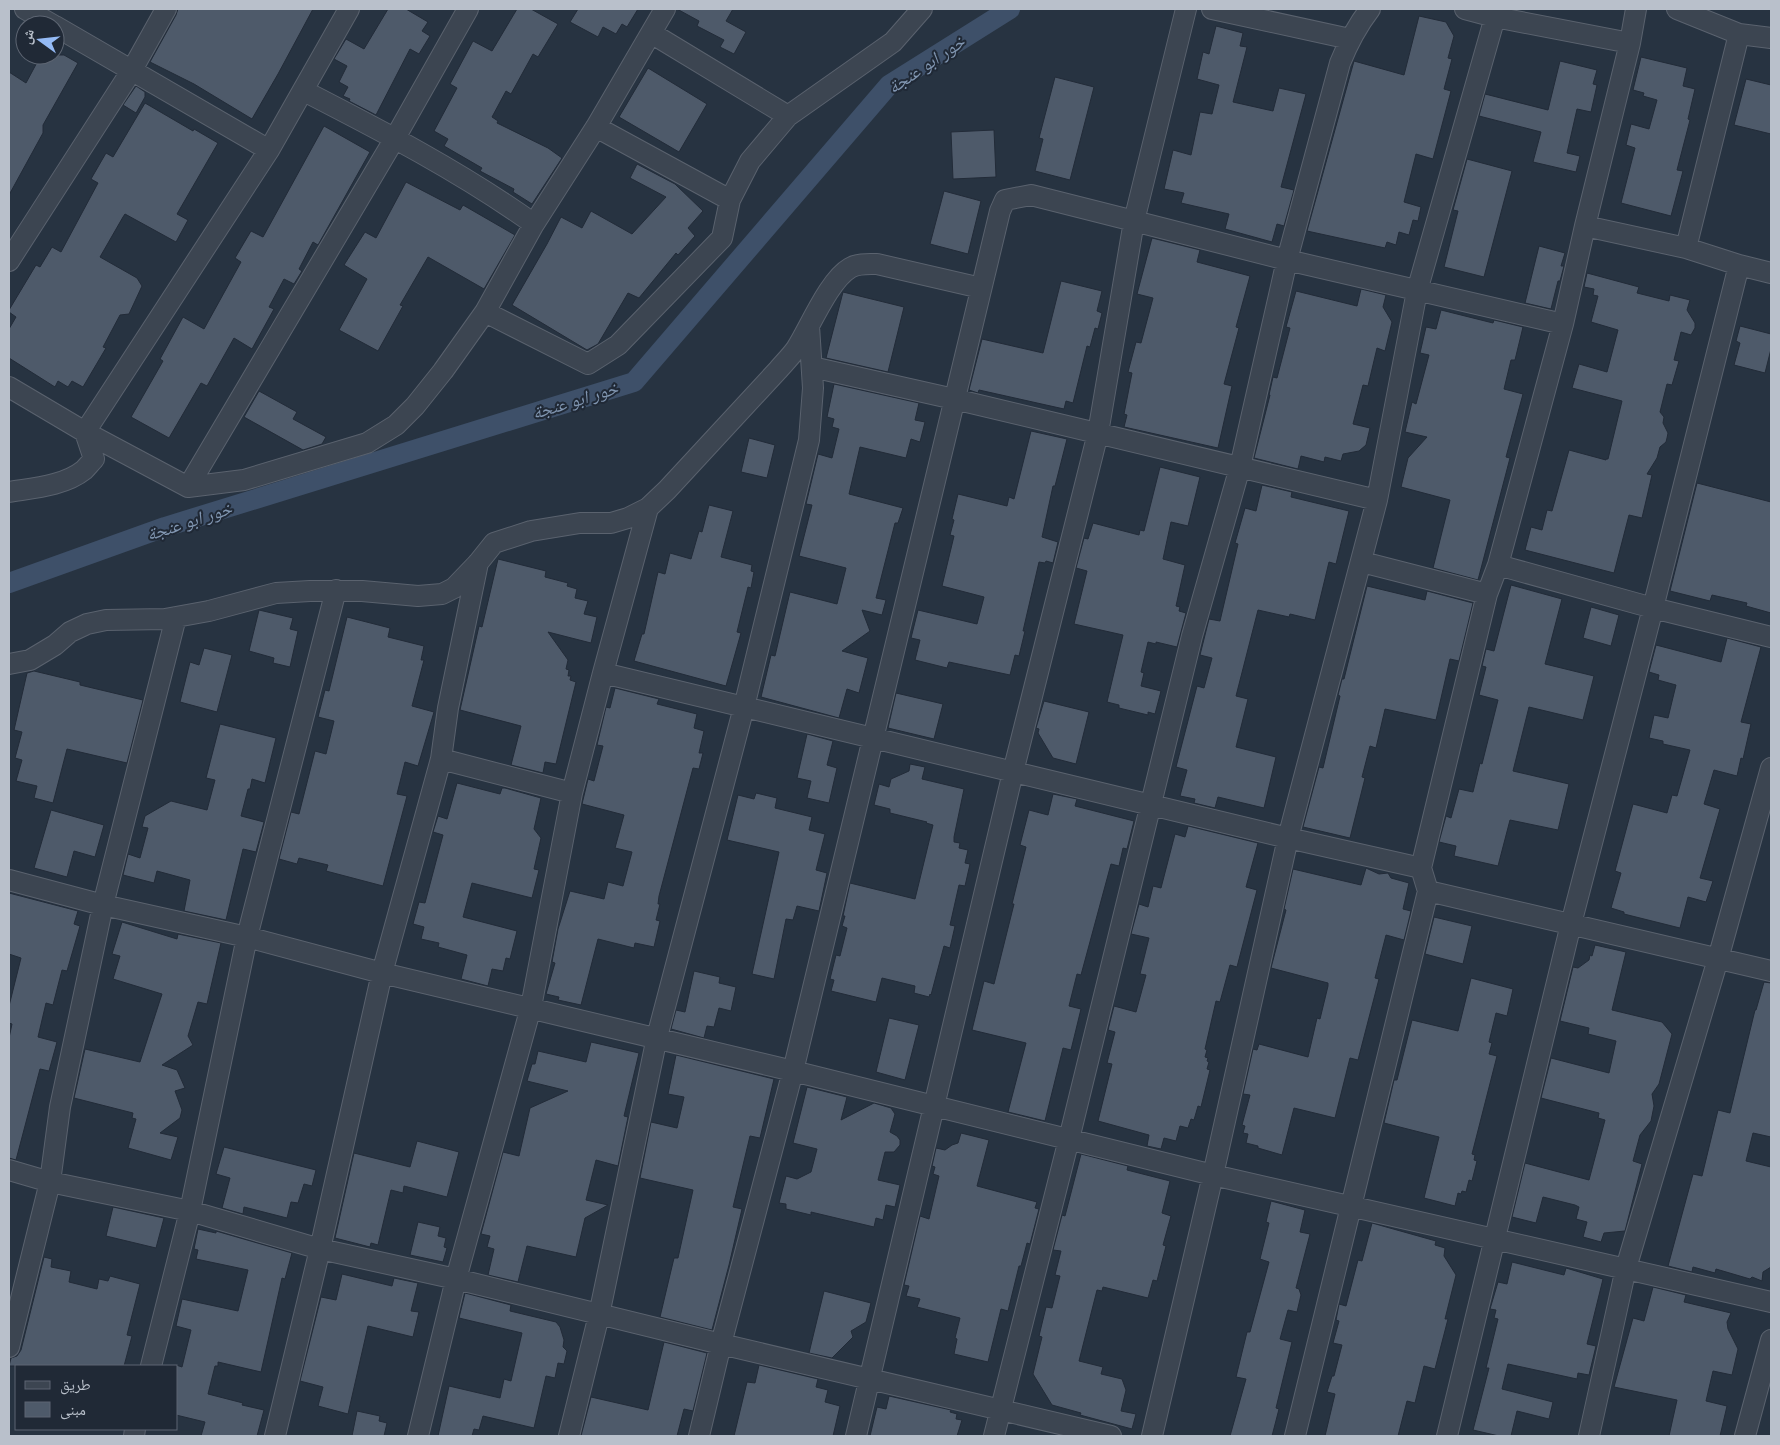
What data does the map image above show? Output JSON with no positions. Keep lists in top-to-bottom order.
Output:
{
  "water": ["خور ابو عنجة"],
  "legend": ["طريق", "مبنى"],
  "north": "left"
}
